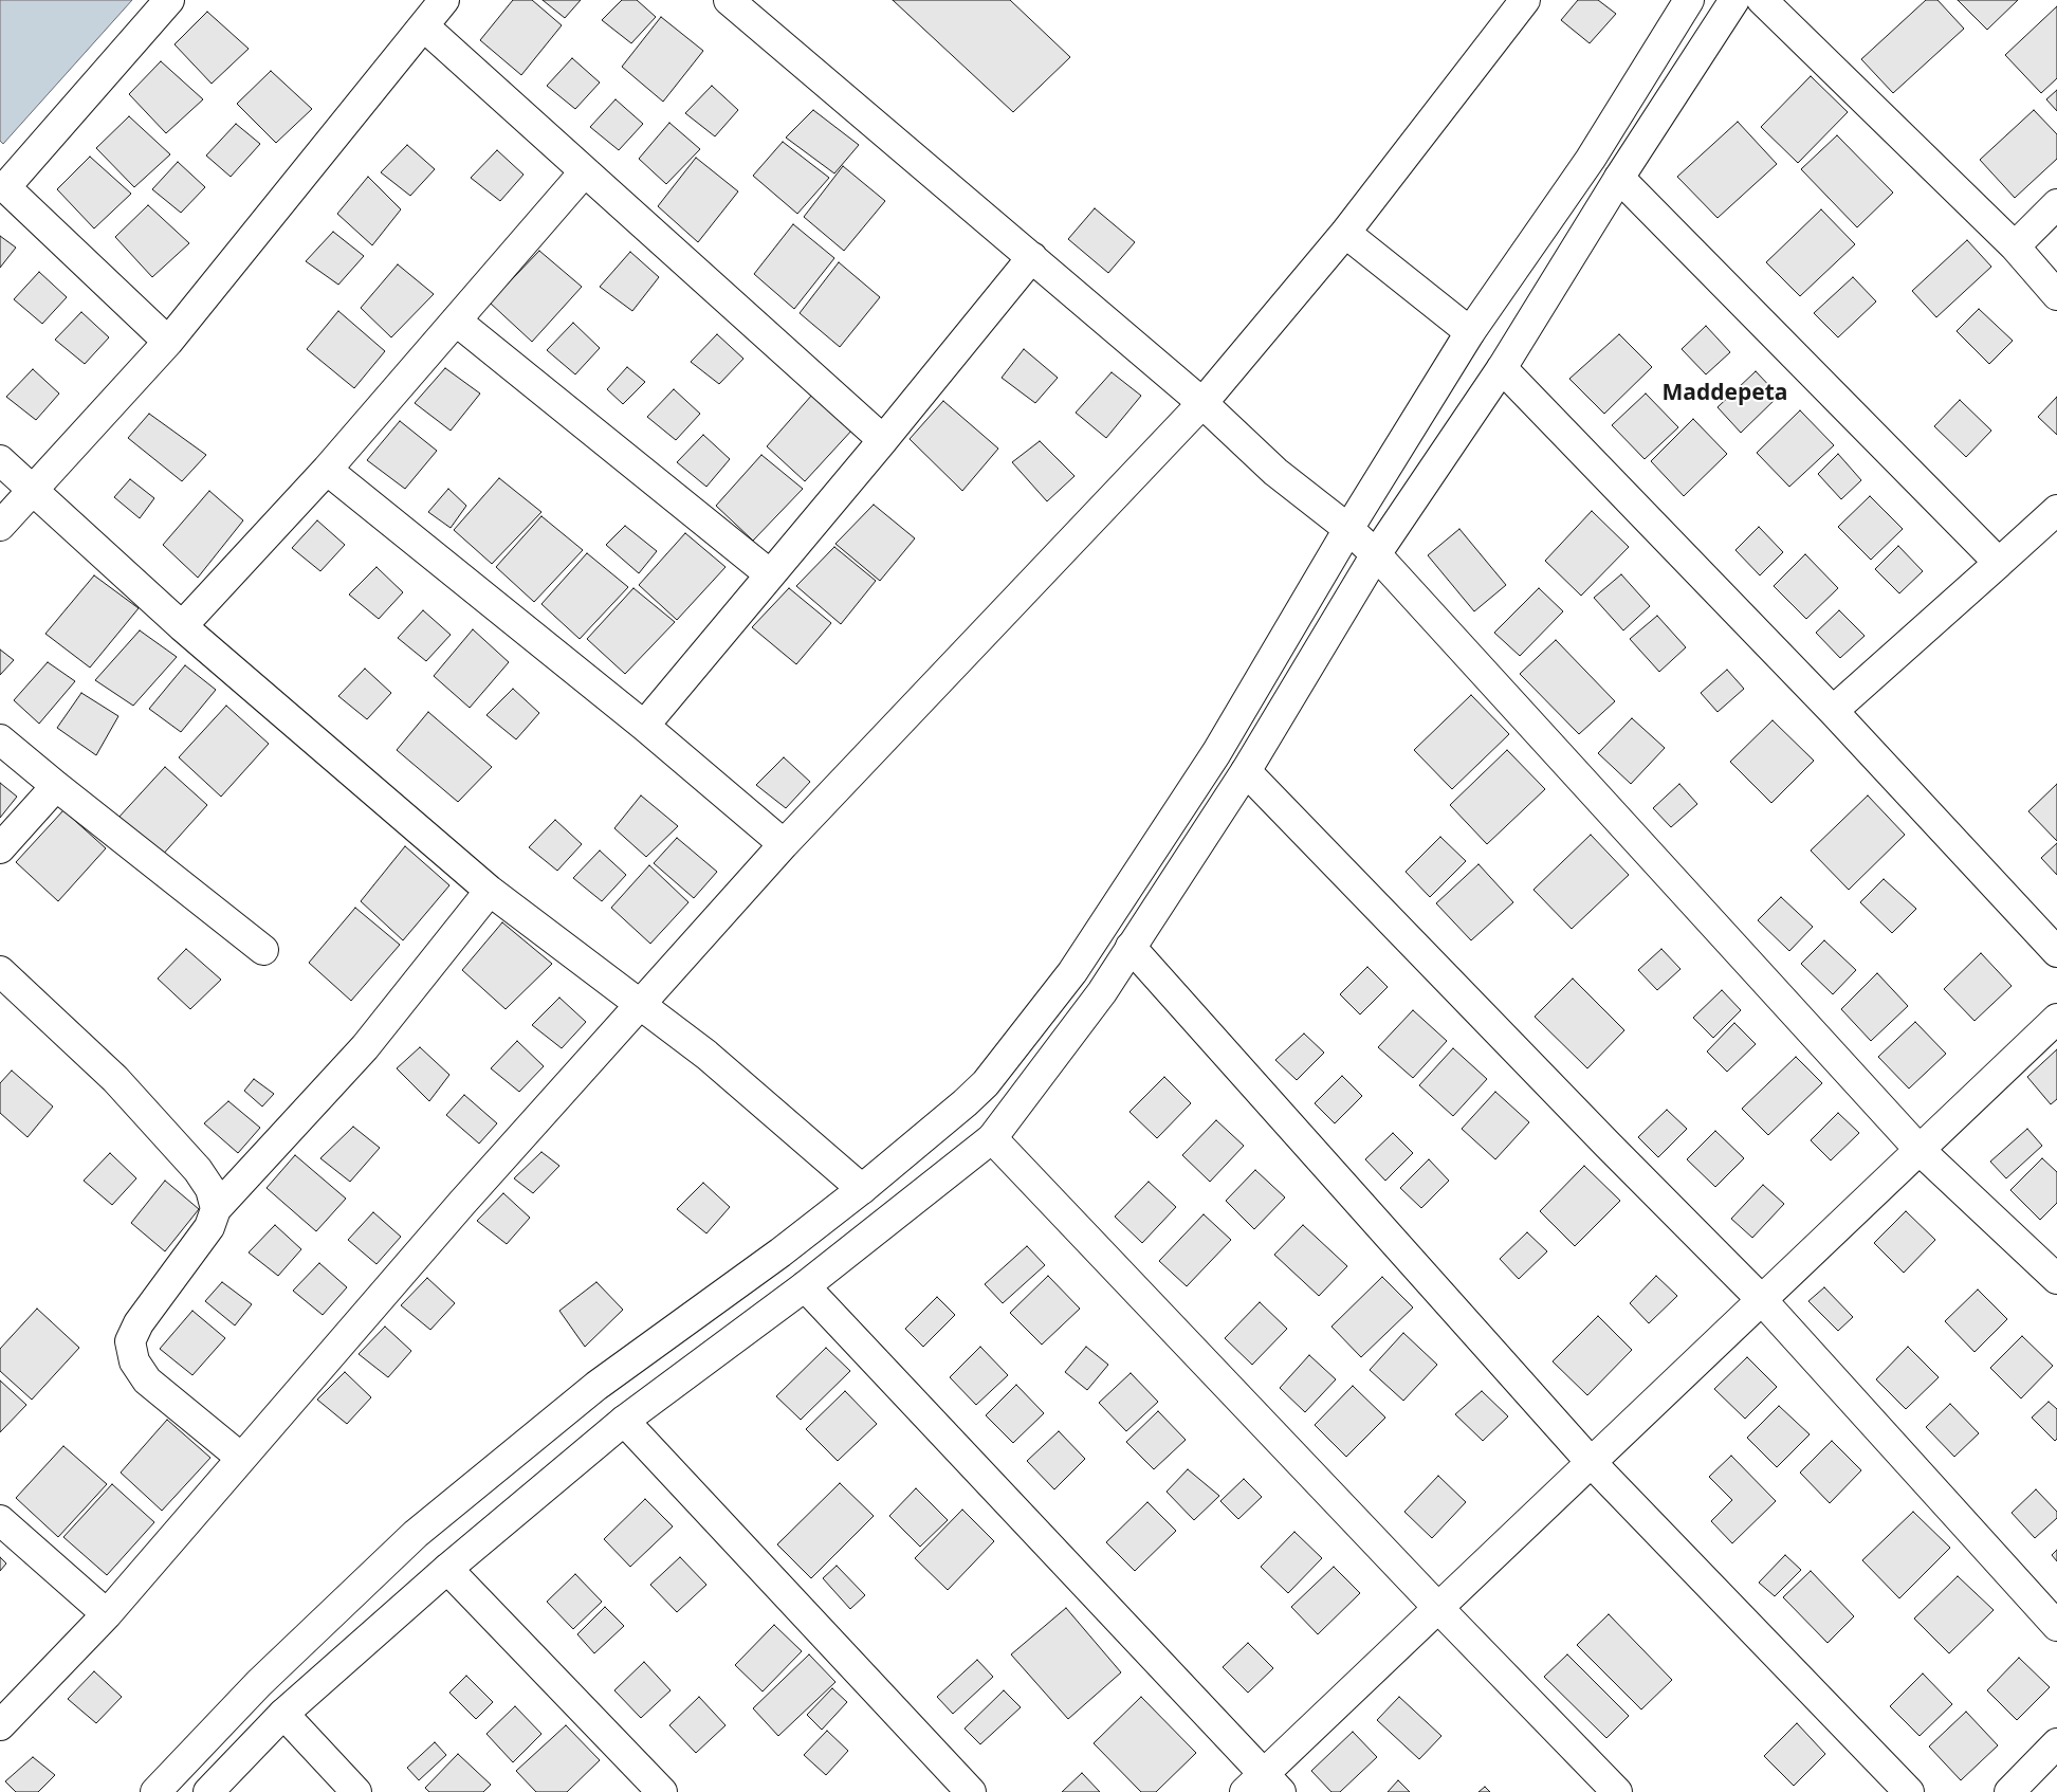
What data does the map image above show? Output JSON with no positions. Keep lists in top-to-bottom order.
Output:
{
  "districts": ["Maddepeta"]
}
